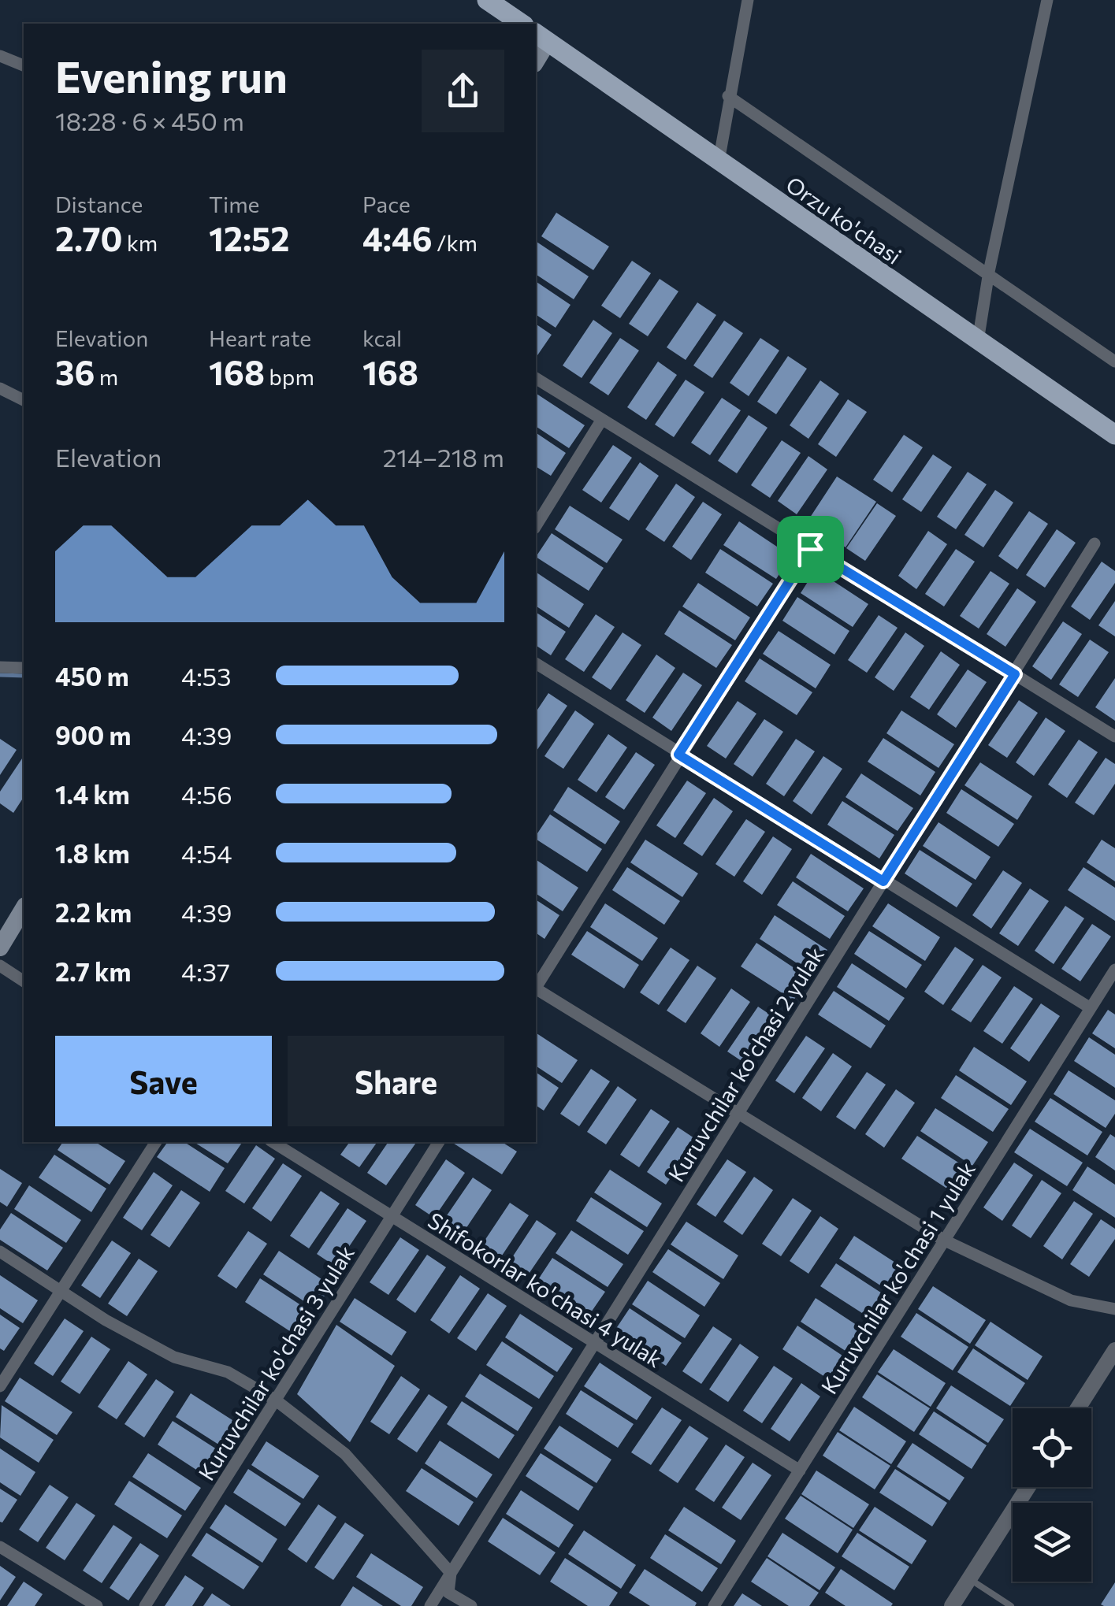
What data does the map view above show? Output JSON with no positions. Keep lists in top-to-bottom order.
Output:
{
  "streets": {
    "main road": ["Orzu ko'chasi"],
    "street": [
      "Kuruvchilar ko'chasi 2 yulak",
      "Kuruvchilar ko'chasi 1 yulak",
      "Shifokorlar ko'chasi 4 yulak",
      "Kuruvchilar ko'chasi 3 yulak"
    ]
  },
  "crossings": [
    ["Kuruvchilar ko'chasi 2 yulak", "Shifokorlar ko'chasi 4 yulak"],
    ["Kuruvchilar ko'chasi 1 yulak", "Shifokorlar ko'chasi 4 yulak"],
    ["Shifokorlar ko'chasi 4 yulak", "Kuruvchilar ko'chasi 3 yulak"]
  ],
  "page": {
    "heading": ["Evening run", "18:28 · 6 × 450 m"],
    "stats": [
      ["Distance", "2.70 km"],
      ["Time", "12:52"],
      ["Pace", "4:46 /km"],
      ["Elevation", "36 m"],
      ["Heart rate", "168 bpm"],
      ["kcal", "168"]
    ],
    "chart": ["Elevation", "214–218 m"],
    "list": [
      {
        "name": "450 m",
        "note": "4:53"
      },
      {
        "name": "900 m",
        "note": "4:39"
      },
      {
        "name": "1.4 km",
        "note": "4:56"
      },
      {
        "name": "1.8 km",
        "note": "4:54"
      },
      {
        "name": "2.2 km",
        "note": "4:39"
      },
      {
        "name": "2.7 km",
        "note": "4:37"
      }
    ],
    "buttons": ["Save", "Share"]
  }
}
